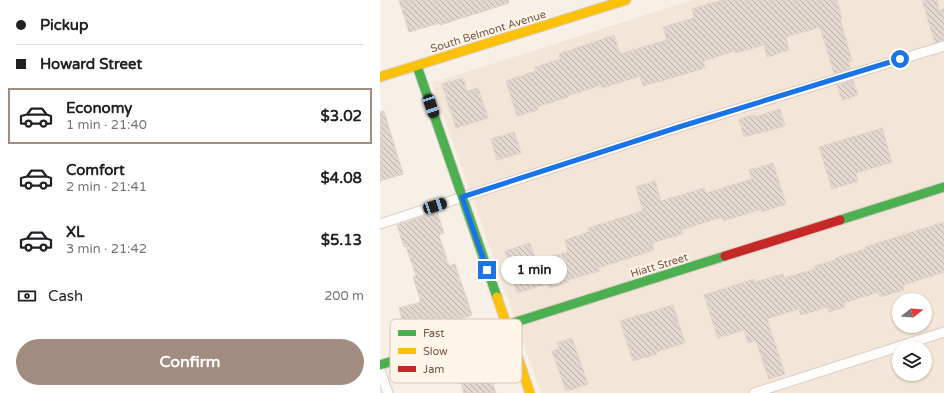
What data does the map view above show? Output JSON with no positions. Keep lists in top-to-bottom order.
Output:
{
  "streets": {
    "street": ["South Belmont Avenue", "Hiatt Street"]
  },
  "legend": ["Fast", "Slow", "Jam"],
  "north": "right",
  "page": {
    "banner": ["Pickup", "Howard Street"],
    "list": [
      {
        "name": "Economy",
        "note": "1 min · 21:40",
        "value": "$3.02"
      },
      {
        "name": "Comfort",
        "note": "2 min · 21:41",
        "value": "$4.08"
      },
      {
        "name": "XL",
        "note": "3 min · 21:42",
        "value": "$5.13"
      }
    ],
    "bubble": "1 min",
    "pay": ["Cash", "200 m"],
    "buttons": "Confirm"
  }
}
